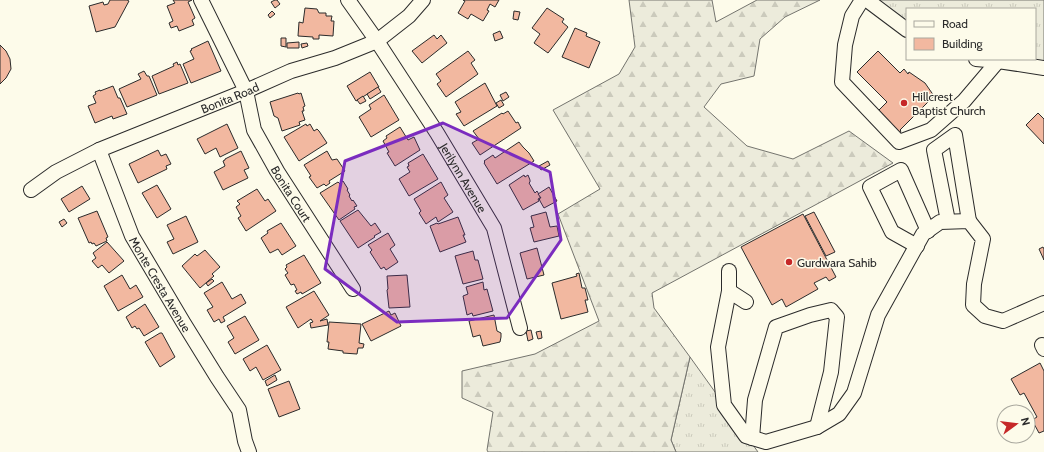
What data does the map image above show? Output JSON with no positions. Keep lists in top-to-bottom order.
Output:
{
  "streets": {
    "street": [
      "Bonita Road",
      "Jerilynn Avenue",
      "Bonita Court",
      "Monte Cresta Avenue"
    ]
  },
  "crossings": [
    ["Bonita Road", "Jerilynn Avenue"],
    ["Bonita Road", "Bonita Court"],
    ["Bonita Road", "Monte Cresta Avenue"]
  ],
  "places": ["Hillcrest Baptist Church", "Gurdwara Sahib"],
  "legend": ["Road", "Building"],
  "north": "right"
}
